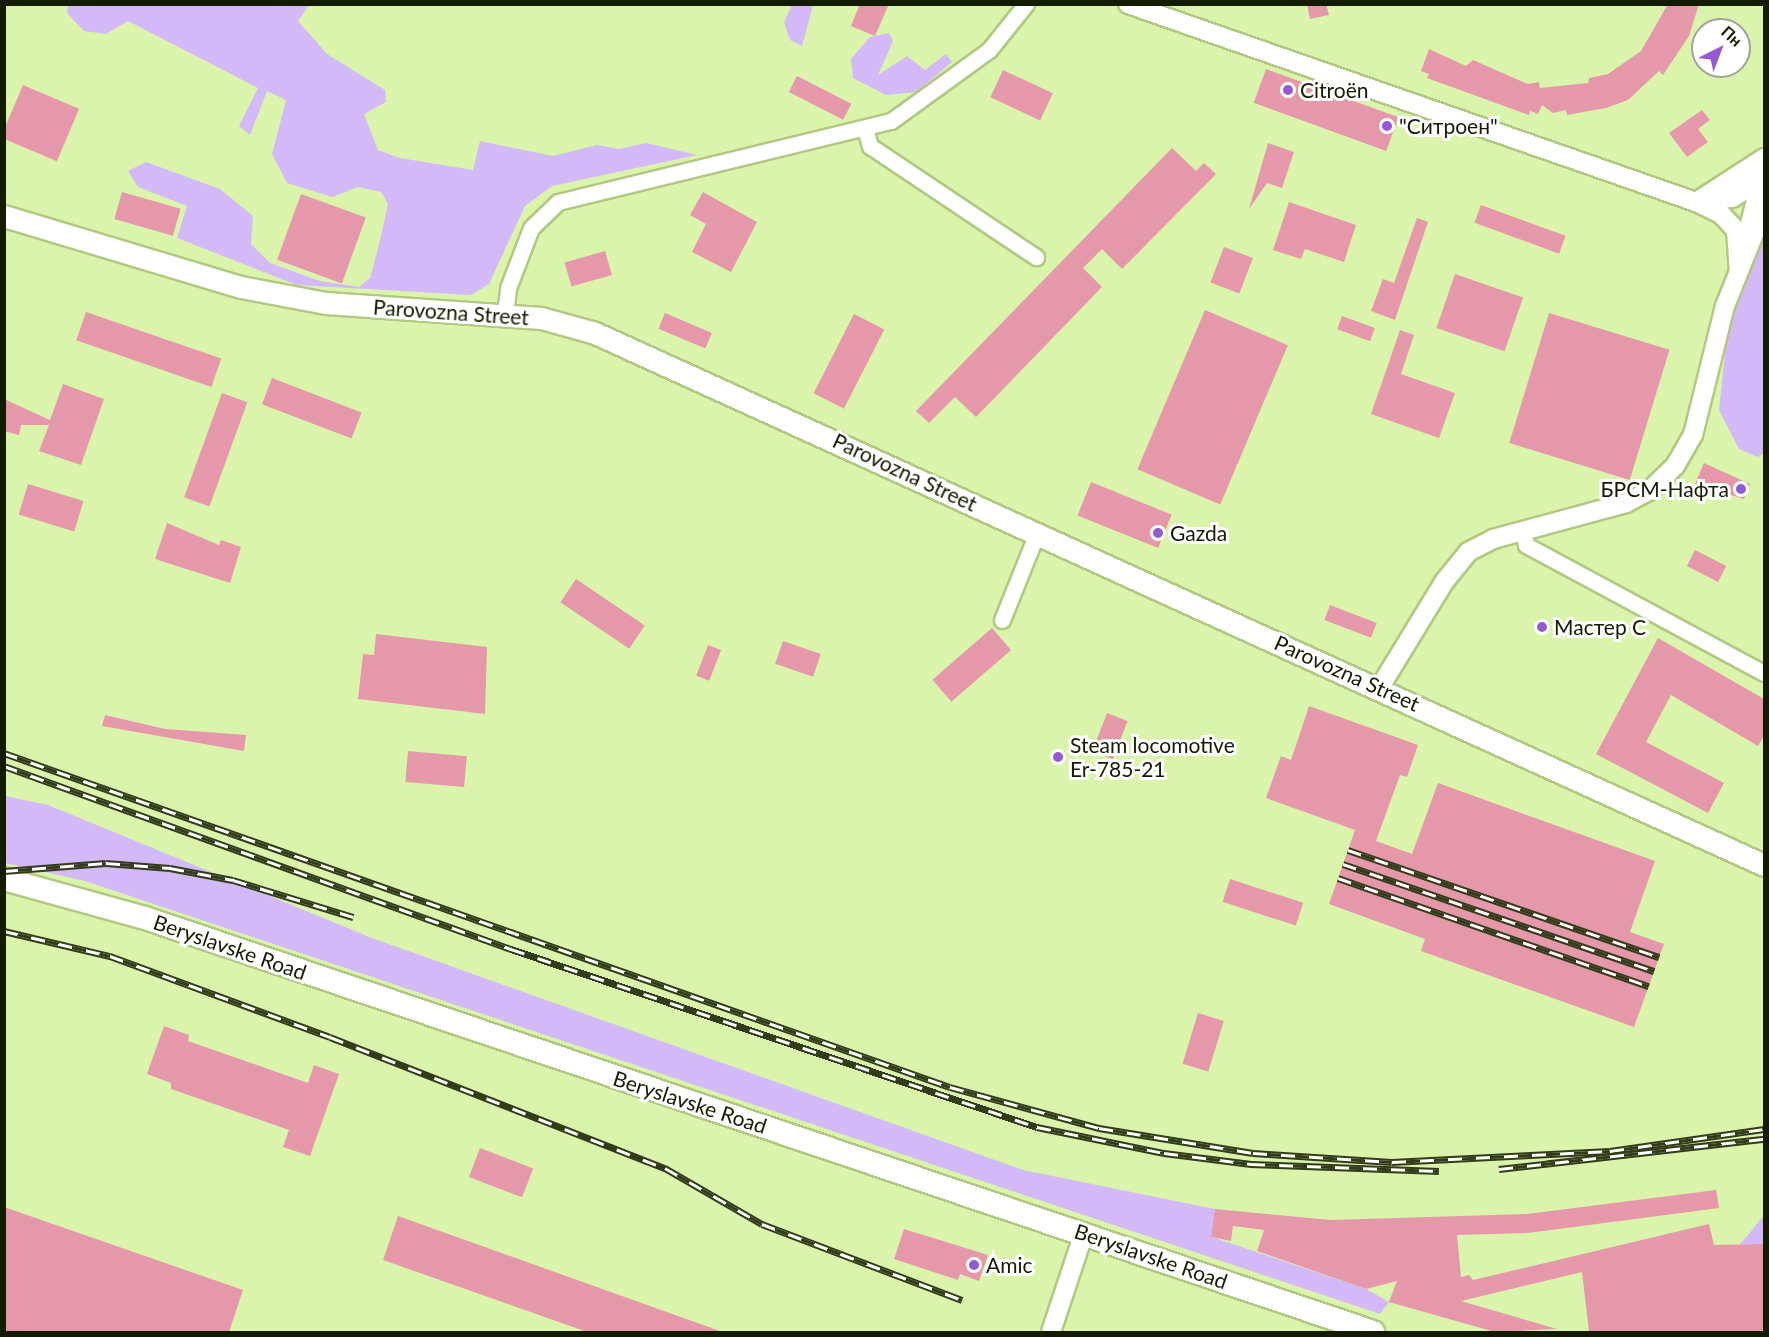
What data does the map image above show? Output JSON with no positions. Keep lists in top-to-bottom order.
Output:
{
  "streets": {
    "main road": ["Parovozna Street", "Beryslavske Road"]
  },
  "places": [
    "Citroën",
    "\"Ситроен\"",
    "БРСМ-Нафта",
    "Gazda",
    "Мастер С",
    "Steam locomotive Er-785-21",
    "Amic"
  ],
  "north": "top right"
}
